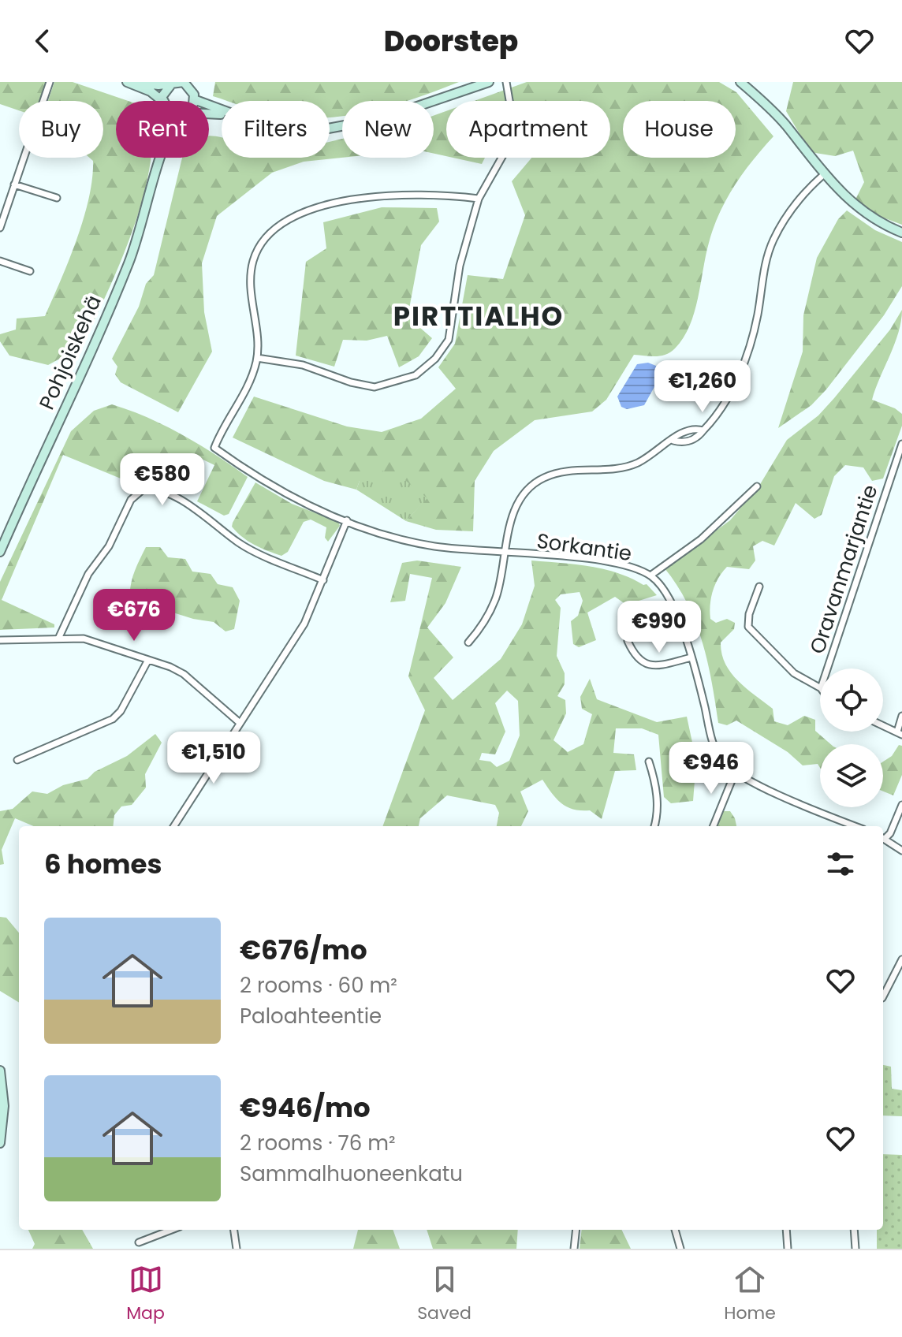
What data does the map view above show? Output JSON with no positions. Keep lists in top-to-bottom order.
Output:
{
  "streets": {
    "main road": ["Pohjoiskehä"],
    "street": ["Sorkantie", "Oravanmarjantie"]
  },
  "districts": ["PIRTTIALHO"],
  "page": {
    "header": "Doorstep",
    "chip": [
      "Buy",
      "Rent",
      "Filters",
      "New",
      "Apartment",
      "House"
    ],
    "price": [
      "€1,260",
      "€580",
      "€676",
      "€990",
      "€1,510",
      "€946"
    ],
    "heading": "6 homes",
    "list": [
      {
        "name": "€676/mo",
        "note": "2 rooms · 60 m² · Paloahteentie"
      },
      {
        "name": "€946/mo",
        "note": "2 rooms · 76 m² · Sammalhuoneenkatu"
      }
    ],
    "tabs": ["Map", "Saved", "Home"]
  }
}
